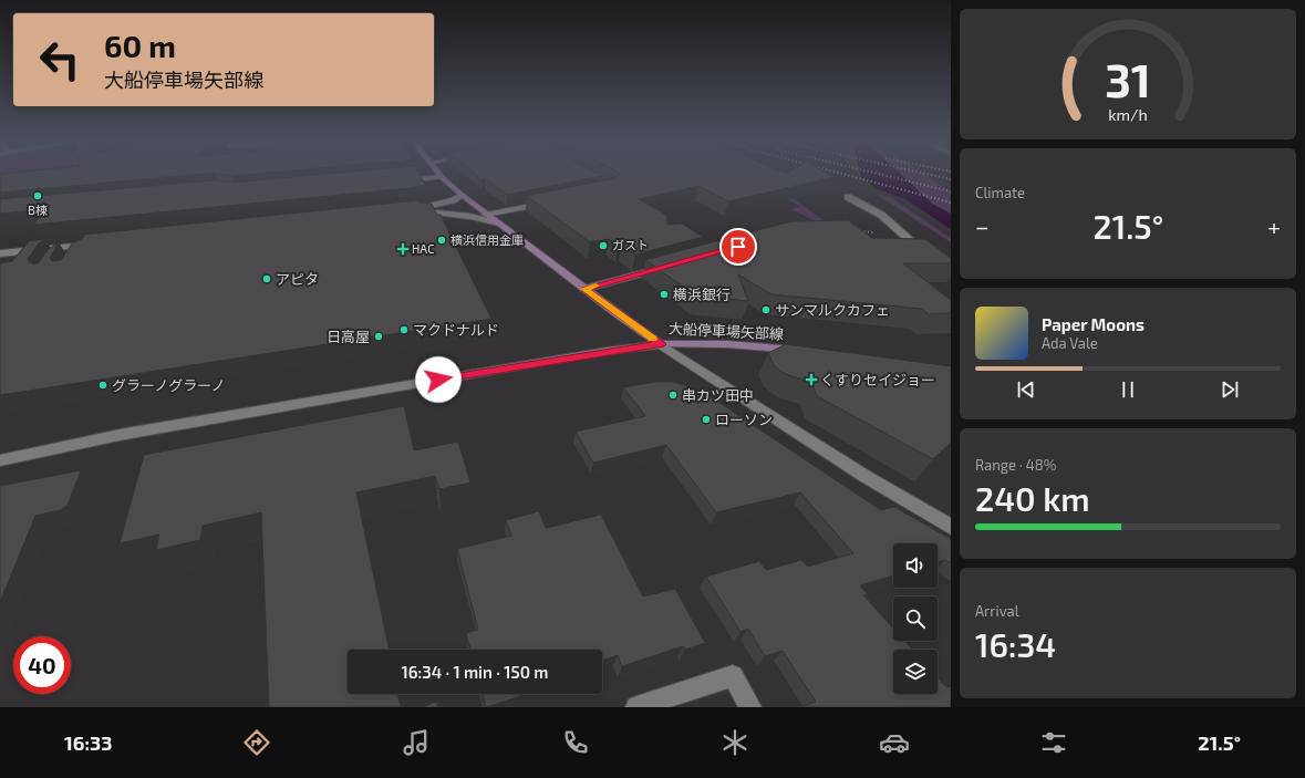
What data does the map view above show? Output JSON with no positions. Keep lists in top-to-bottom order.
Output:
{
  "streets": {
    "main road": ["大船停車場矢部線"]
  },
  "places": {
    "other": [
      "B棟",
      "横浜信用金庫",
      "ガスト",
      "アピタ",
      "横浜銀行",
      "サンマルクカフェ",
      "マクドナルド",
      "日高屋",
      "グラーノグラーノ",
      "串カツ田中",
      "ローソン"
    ],
    "health": ["HAC", "くすりセイジョー"]
  },
  "page": {
    "turn": ["60 m", "大船停車場矢部線"],
    "tile": [
      "Climate",
      ["Range · 48%", "240 km"],
      ["Arrival", "16:34"]
    ],
    "heat": ["−", "21.5°", "+"],
    "song": ["Paper Moons", "Ada Vale"],
    "limit": "40",
    "trip": "16:34 · 1 min · 150 m",
    "tabs": ["16:33", "21.5°"],
    "gauge": ["31", "km/h"]
  }
}
